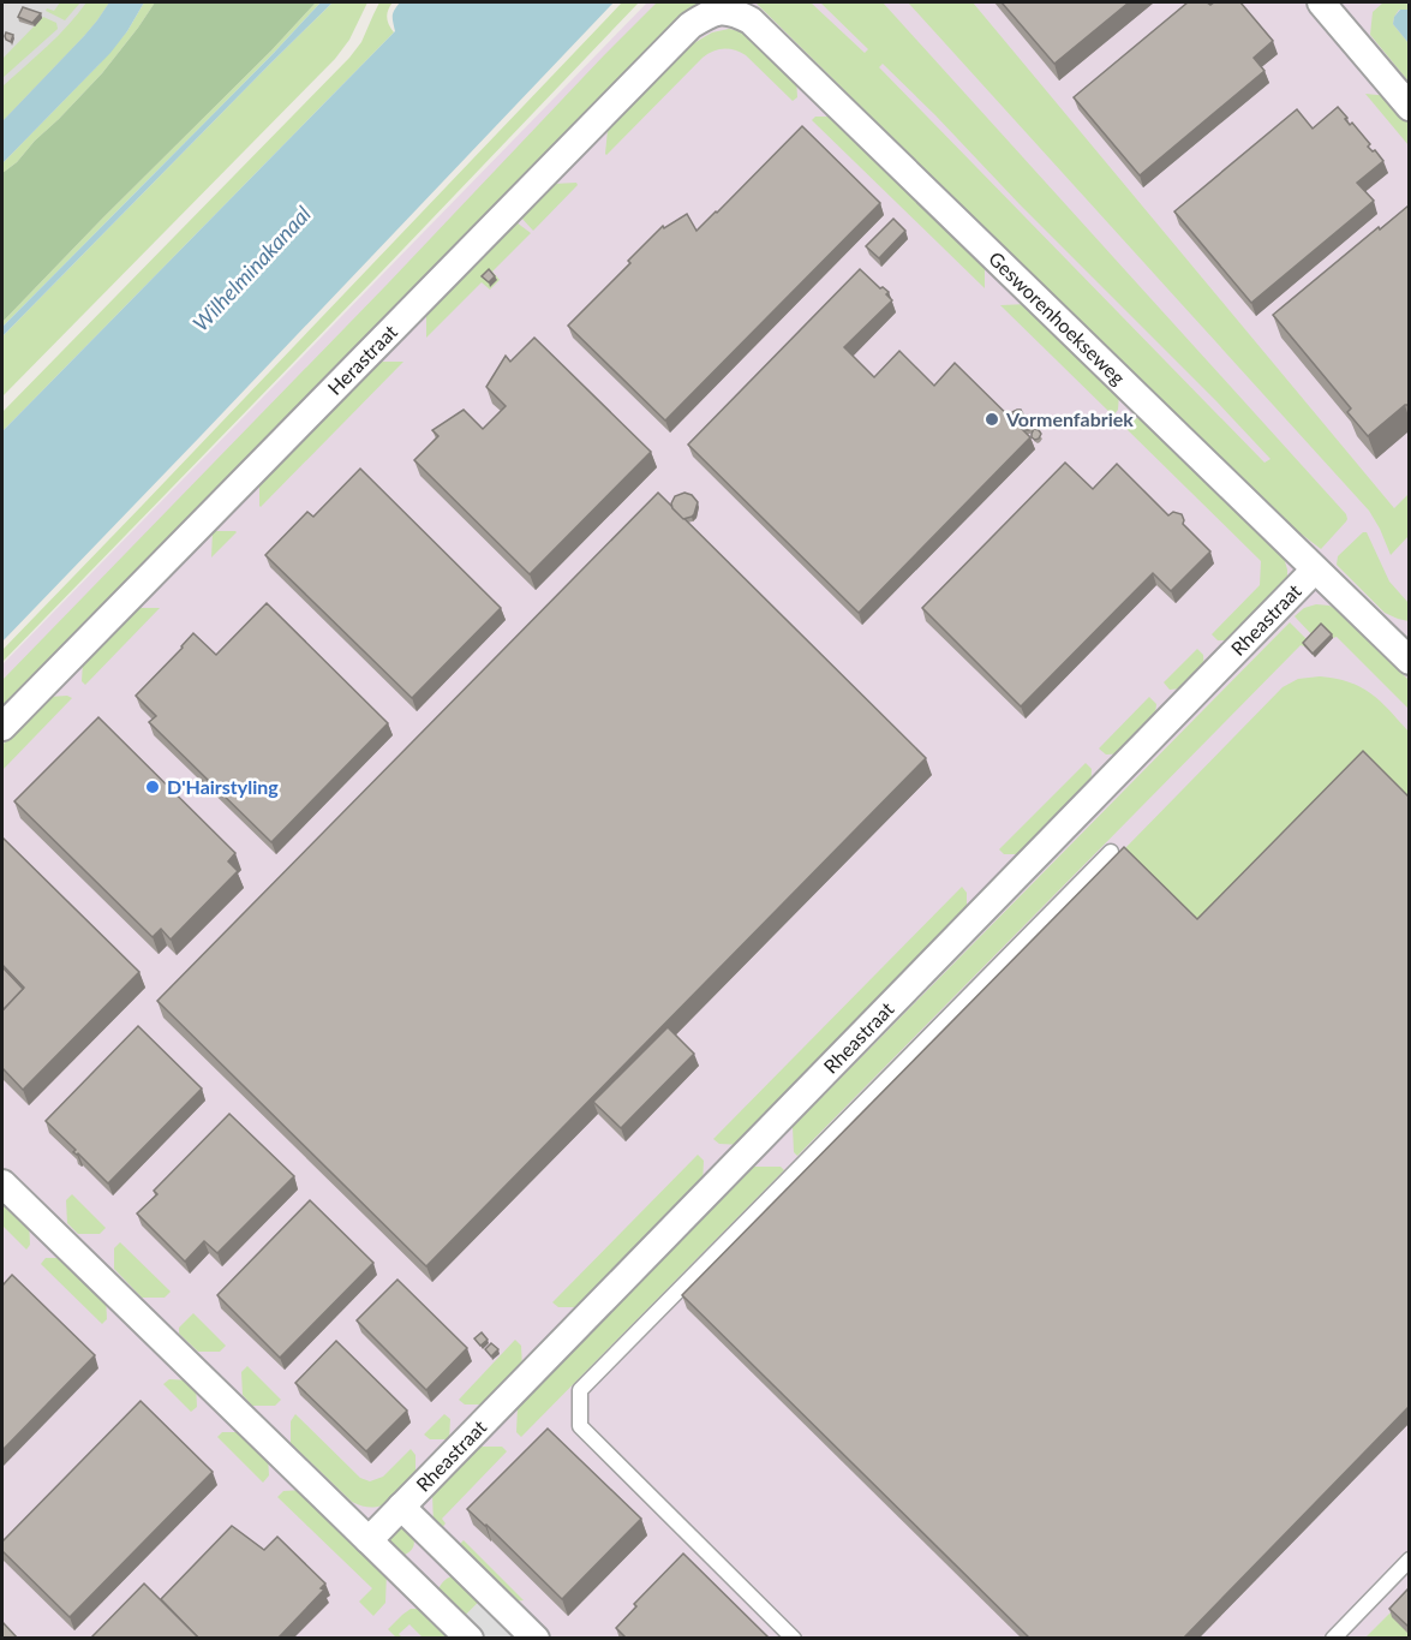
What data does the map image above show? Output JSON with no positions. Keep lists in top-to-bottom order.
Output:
{
  "streets": {
    "street": ["Gesworenhoekseweg", "Herastraat", "Rheastraat"]
  },
  "crossings": [
    ["Gesworenhoekseweg", "Herastraat"],
    ["Gesworenhoekseweg", "Rheastraat"]
  ],
  "water": ["Wilhelminakanaal"],
  "places": ["Vormenfabriek", "D'Hairstyling"]
}
